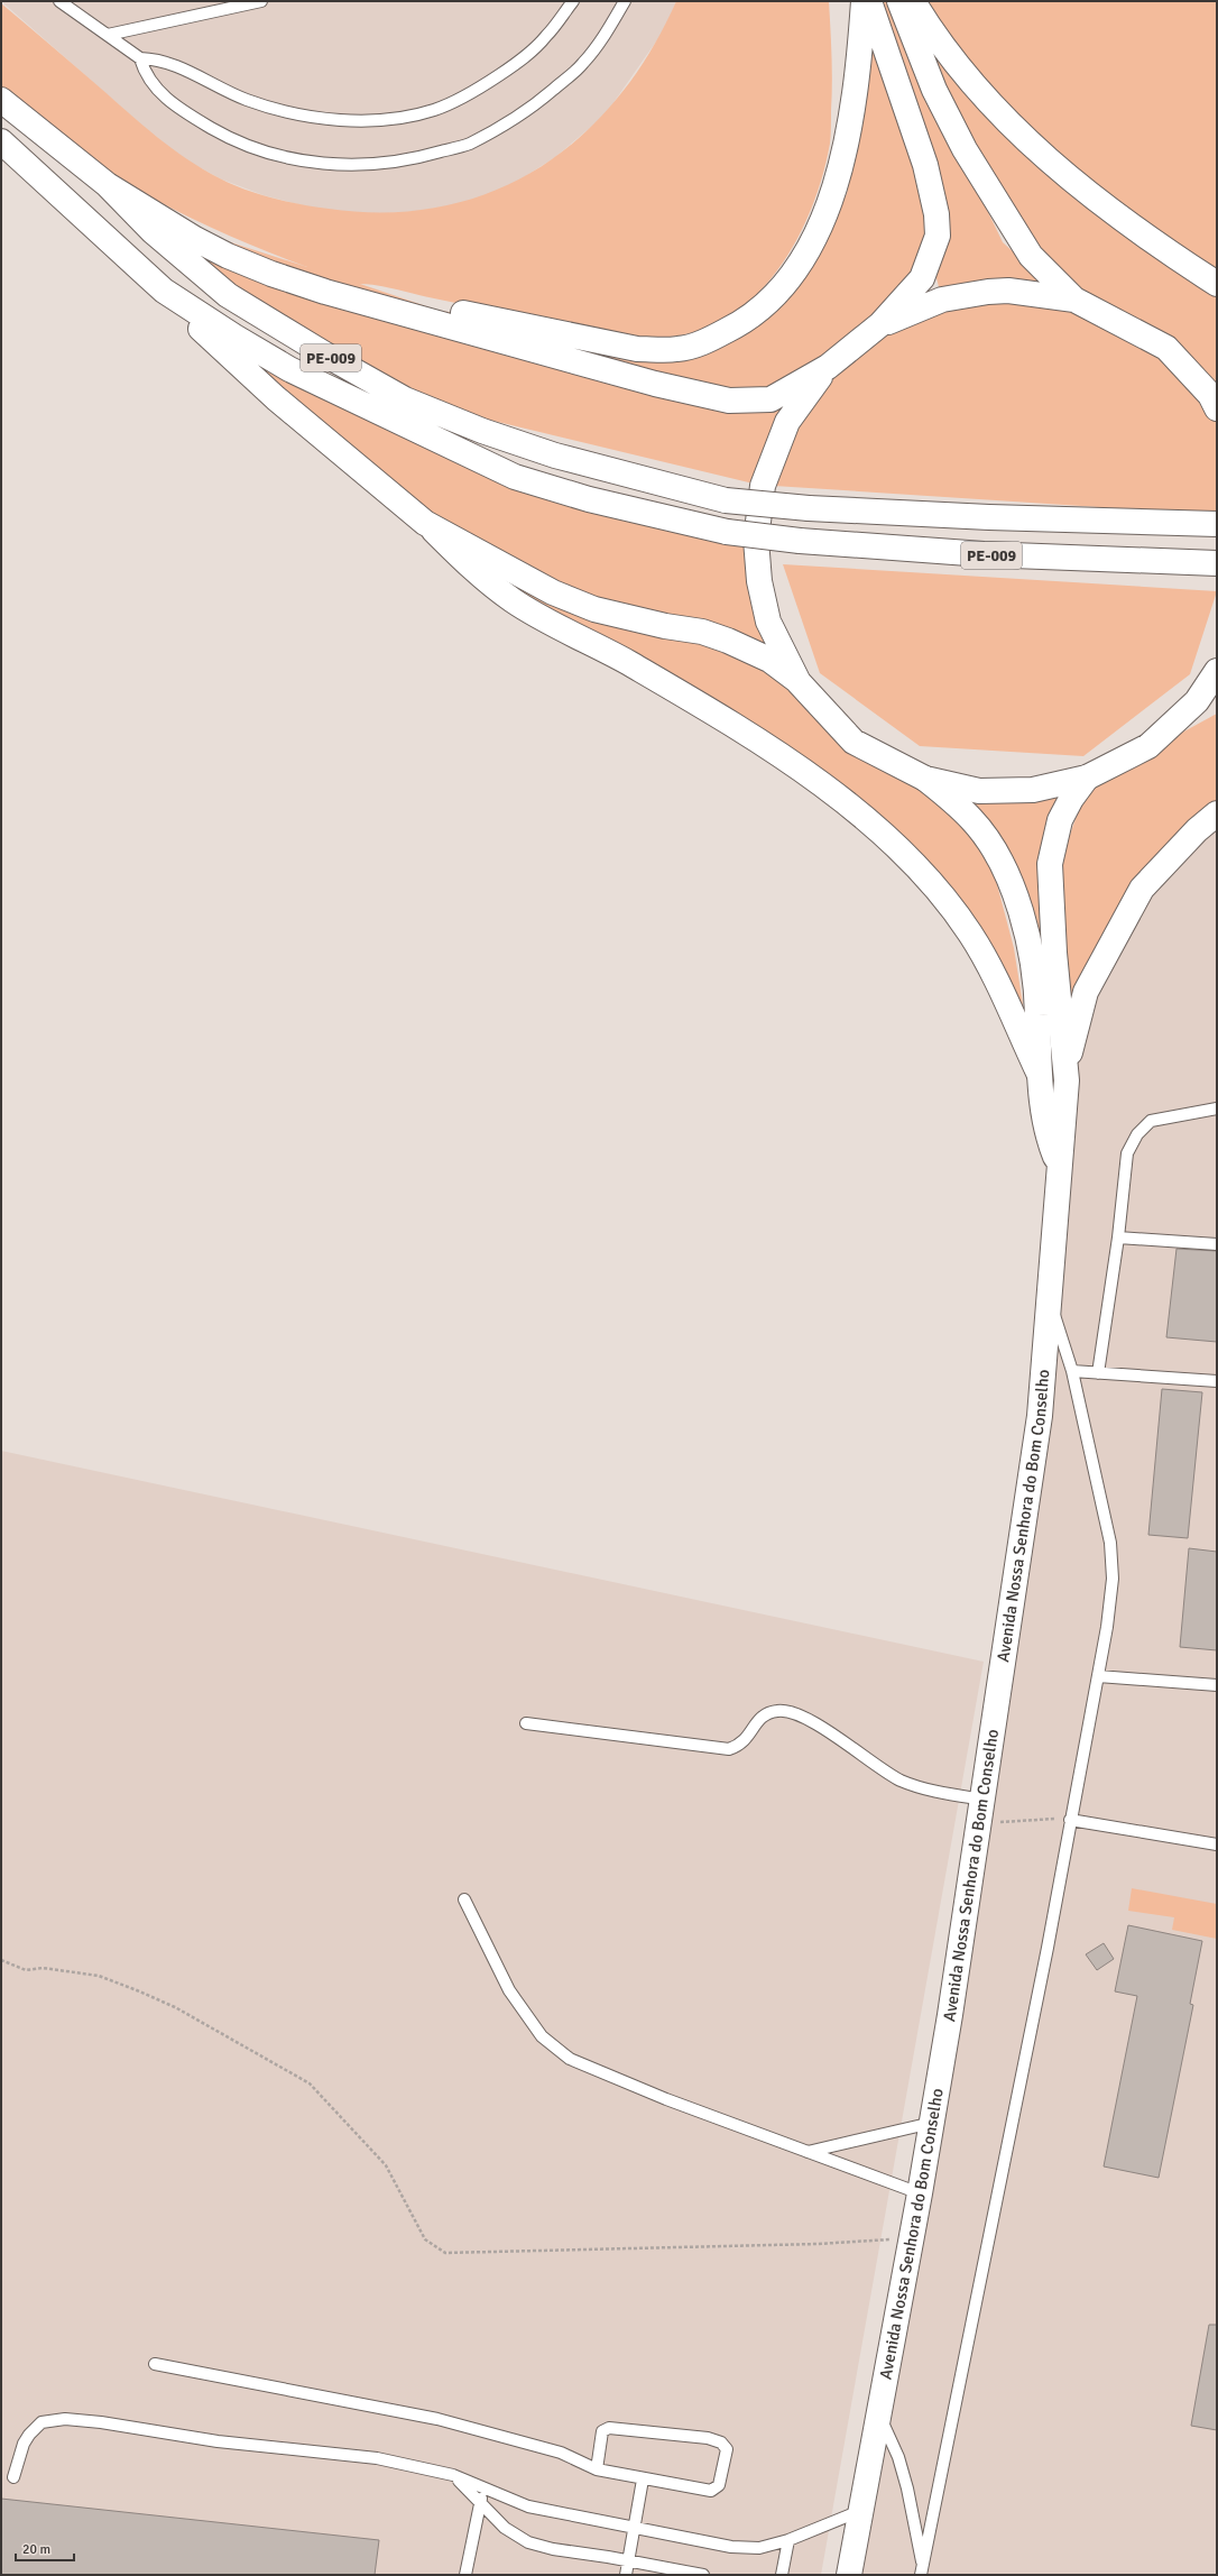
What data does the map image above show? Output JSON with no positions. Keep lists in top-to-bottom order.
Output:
{
  "streets": {
    "main road": ["PE-009", "Avenida Nossa Senhora do Bom Conselho"]
  },
  "scale_bar": "20 m"
}
